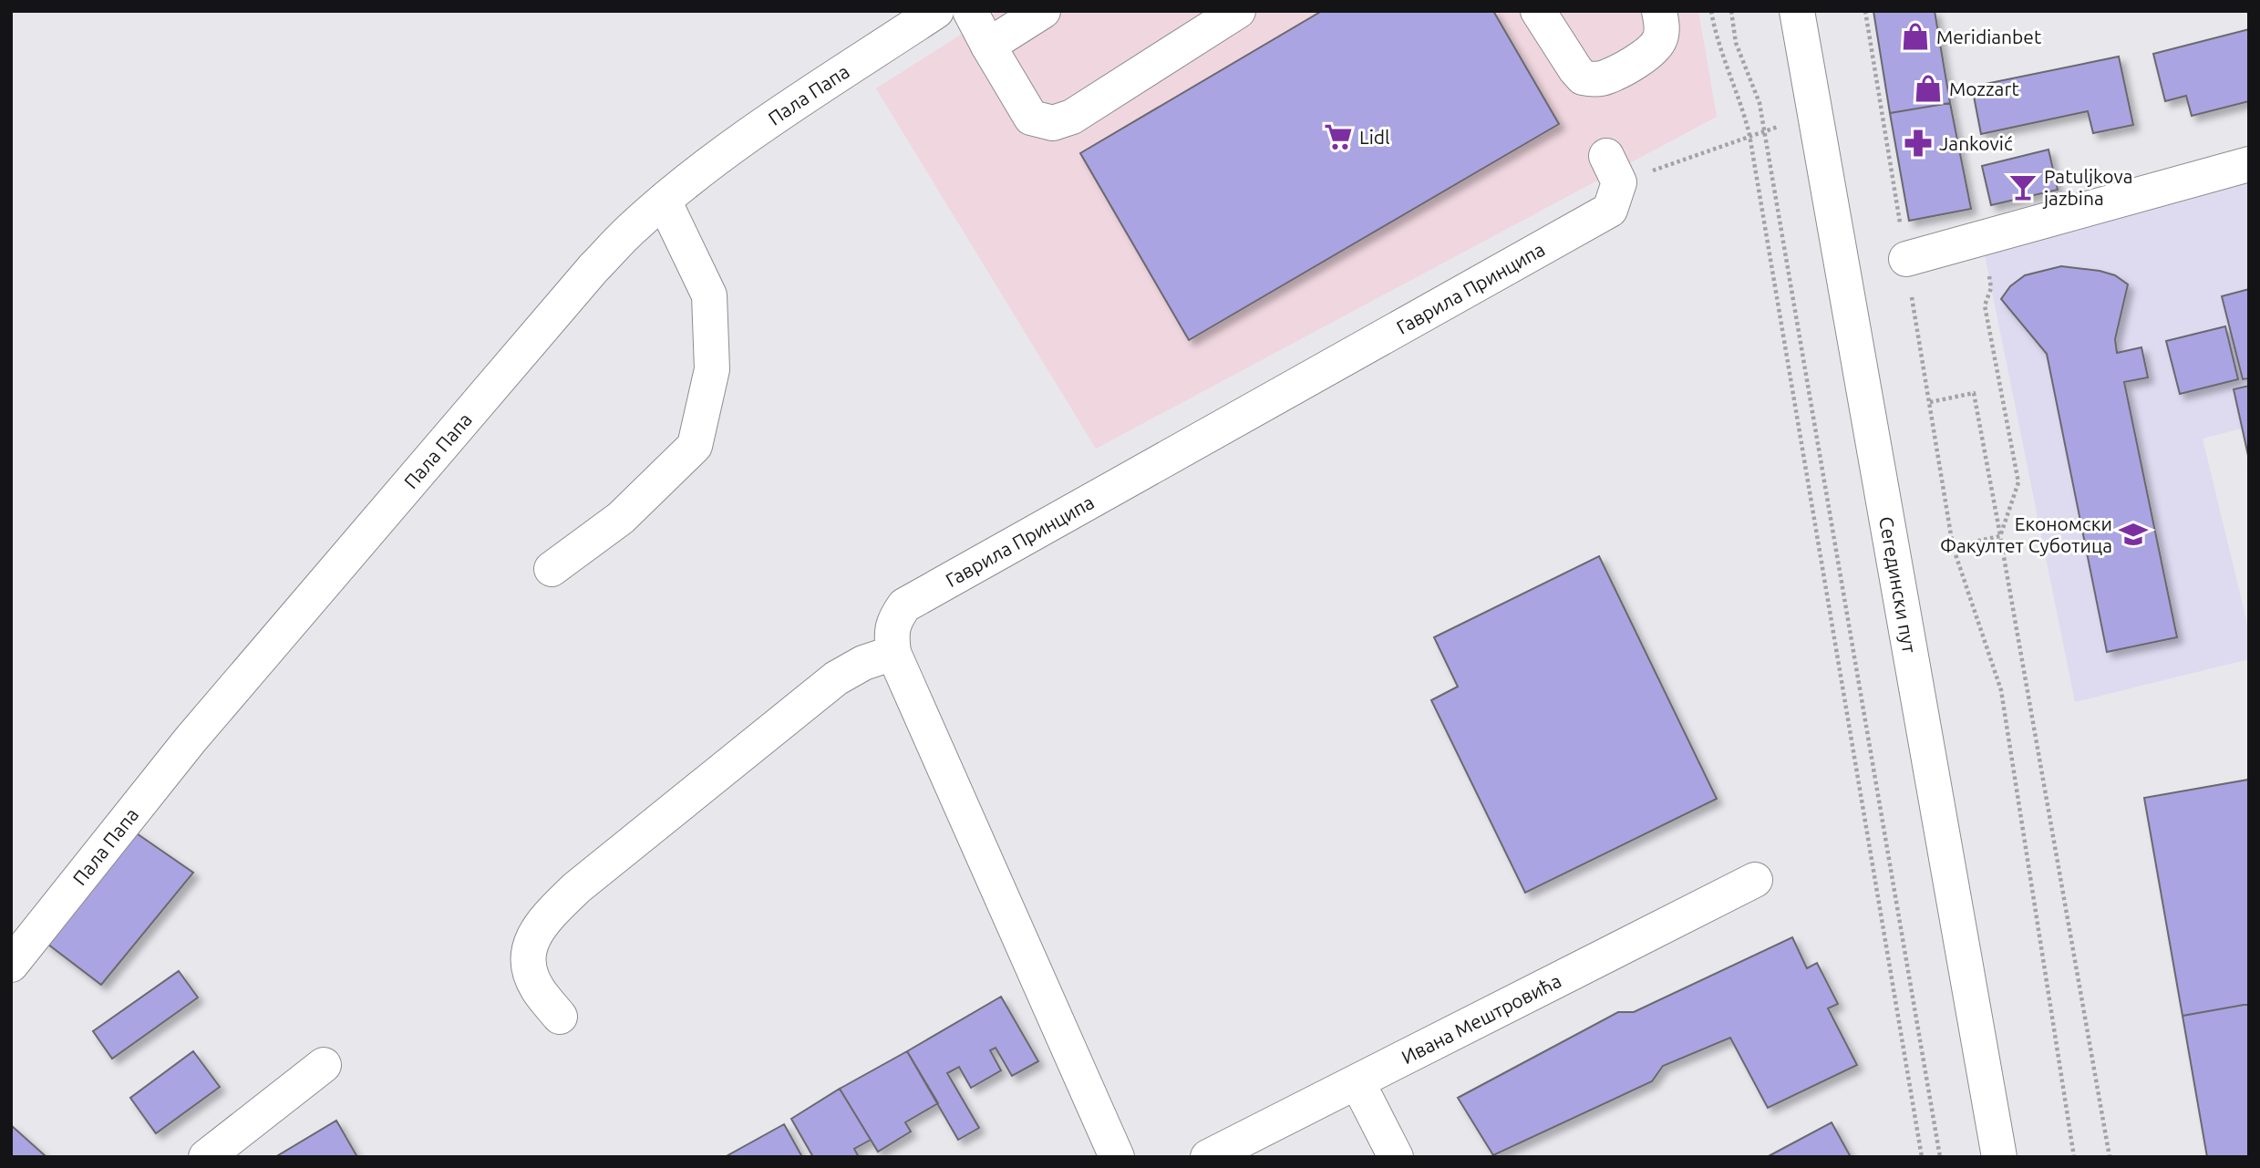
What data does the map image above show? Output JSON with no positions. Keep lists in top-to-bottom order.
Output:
{
  "streets": {
    "street": [
      "Пала Папа",
      "Гаврила Принципа",
      "Сегедински пут",
      "Ивана Мештровића"
    ]
  },
  "places": {
    "shop": ["Meridianbet", "Mozzart"],
    "supermarket": ["Lidl"],
    "pharmacy": ["Janković"],
    "bar": ["Patuljkova jazbina"],
    "school or university": ["Економски Факултет Суботица"]
  }
}
